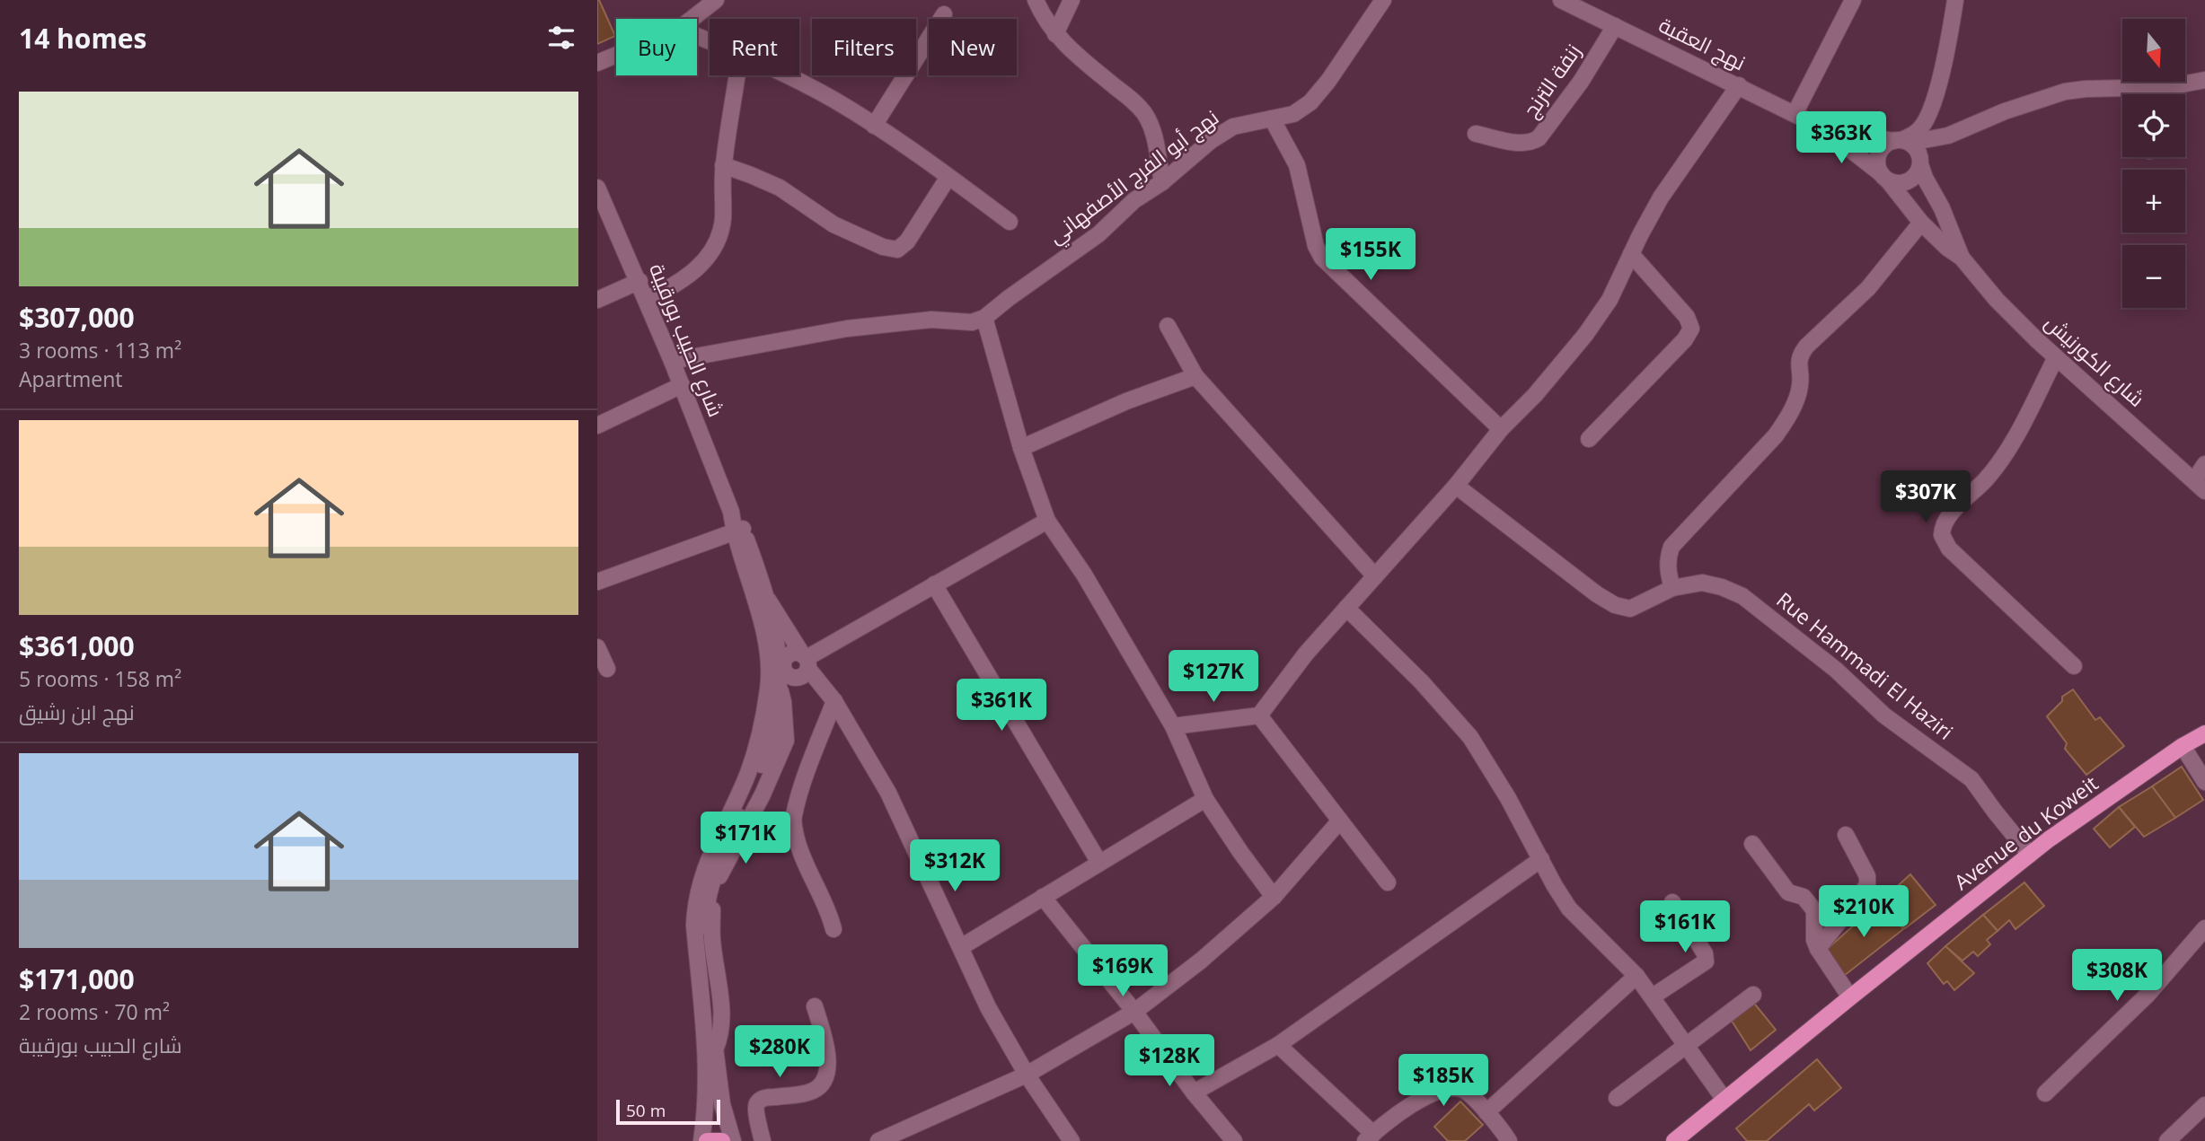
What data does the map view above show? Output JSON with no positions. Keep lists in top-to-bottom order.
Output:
{
  "streets": {
    "main road": ["Avenue du Koweit"],
    "street": [
      "نهج العقبة",
      "زنفة الترنج",
      "نهج أبو الفرج الأصفهاني",
      "شارع الحبيب بورقيبة",
      "شارع الكورنيش",
      "Rue Hammadi El Haziri"
    ]
  },
  "crossings": [
    ["نهج العقبة", "زنفة الترنج"],
    ["Rue Hammadi El Haziri", "Avenue du Koweit"]
  ],
  "scale_bar": "50 m",
  "north": "bottom",
  "page": {
    "heading": "14 homes",
    "map_buttons": ["+", "−"],
    "chip": [
      "Buy",
      "Rent",
      "Filters",
      "New"
    ],
    "list": [
      {
        "name": "$307,000",
        "note": "3 rooms · 113 m² · Apartment"
      },
      {
        "name": "$361,000",
        "note": "5 rooms · 158 m² · نهج ابن رشيق"
      },
      {
        "name": "$171,000",
        "note": "2 rooms · 70 m² · شارع الحبيب بورقيبة"
      }
    ],
    "price": [
      "$363K",
      "$155K",
      "$307K",
      "$127K",
      "$361K",
      "$171K",
      "$312K",
      "$210K",
      "$161K",
      "$169K",
      "$308K",
      "$280K",
      "$128K",
      "$185K"
    ],
    "scale": "50 m"
  }
}
